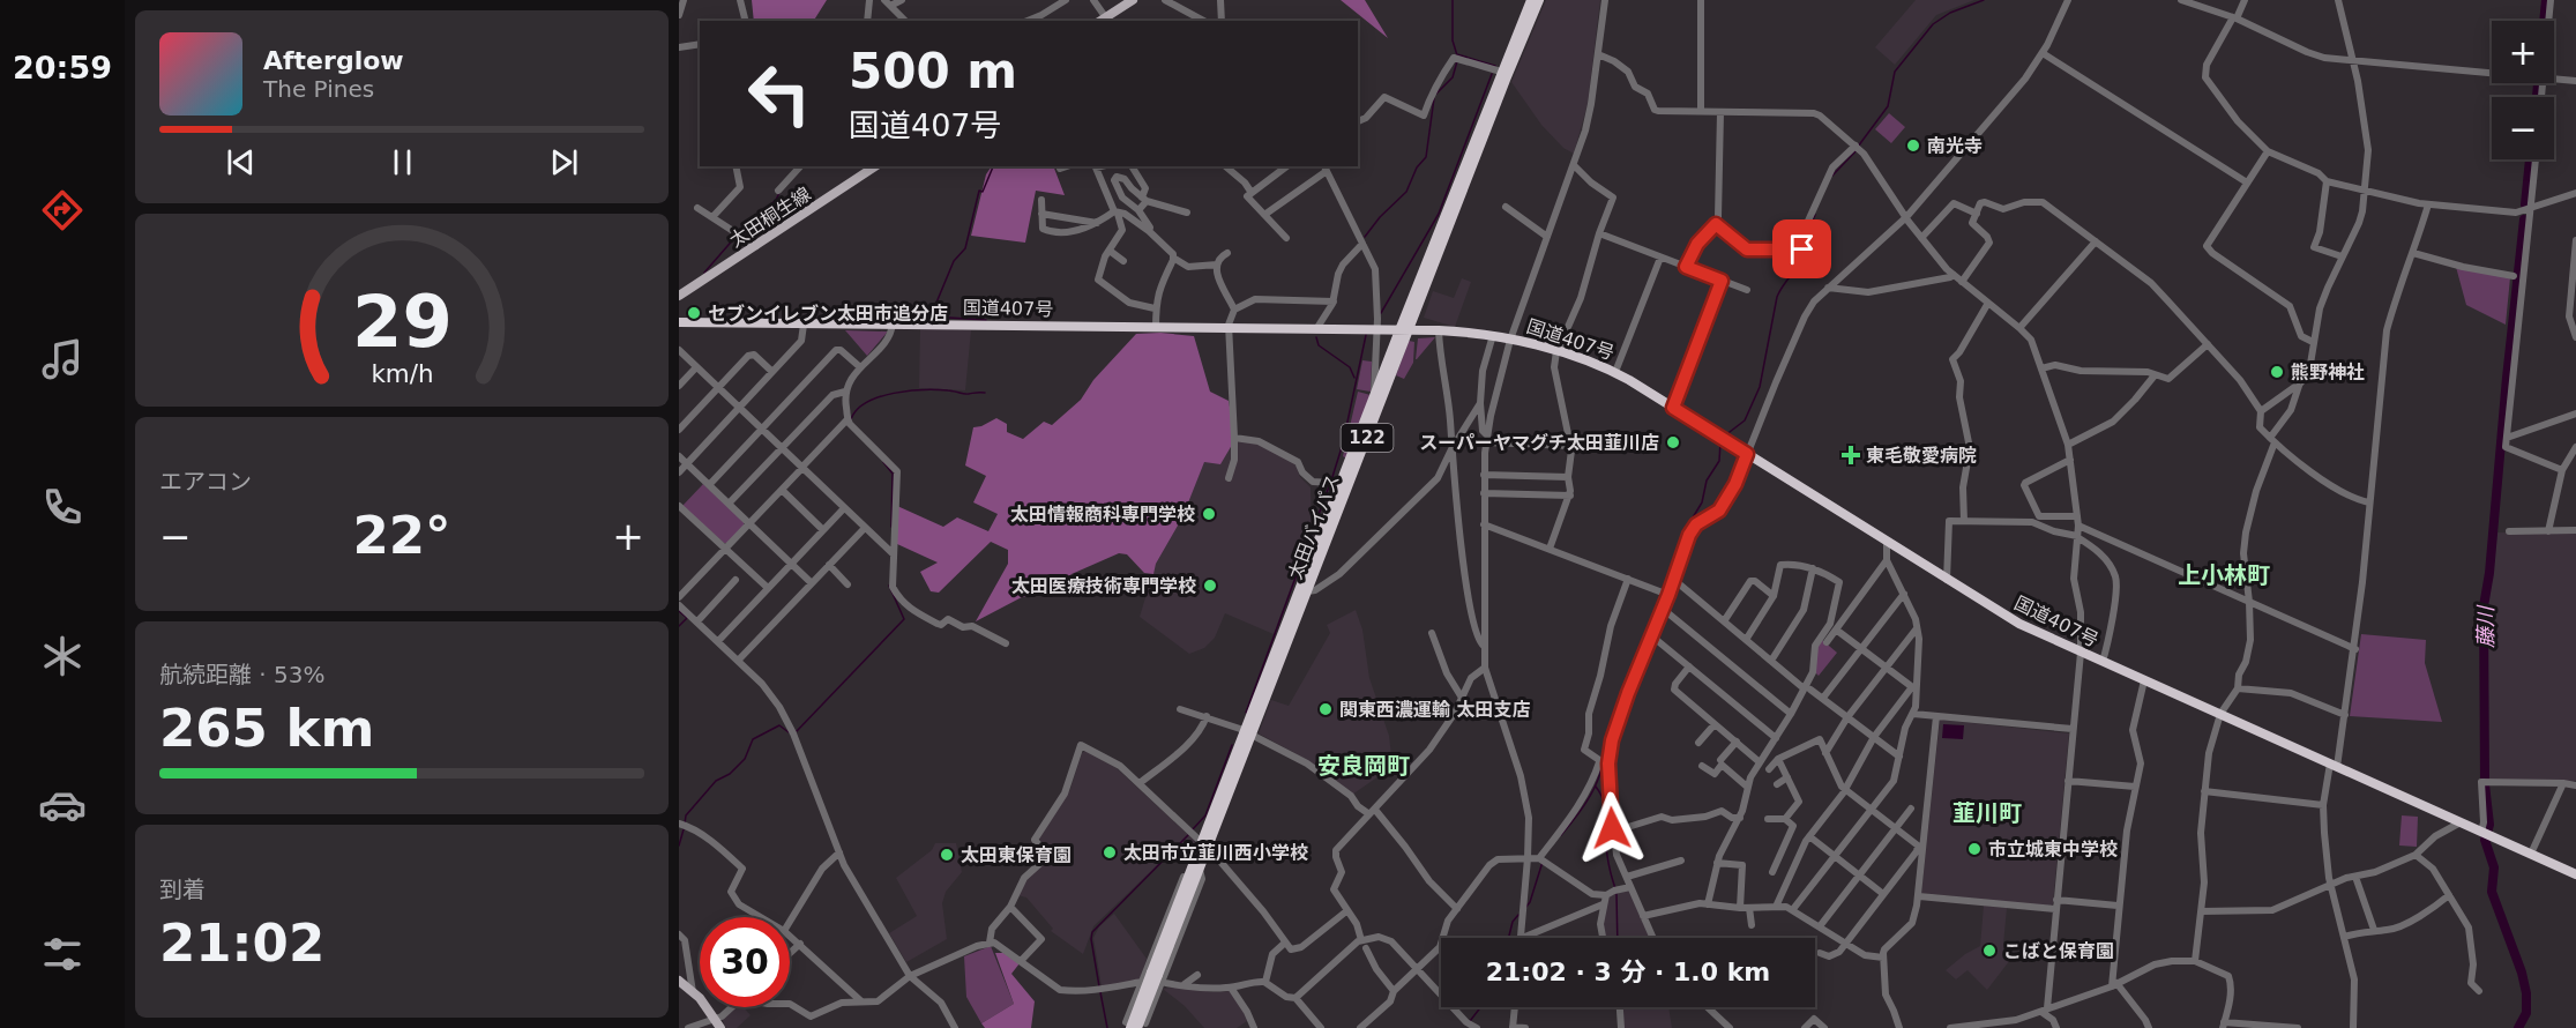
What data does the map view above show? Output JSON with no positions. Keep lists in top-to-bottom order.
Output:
{
  "streets": {
    "highway": ["国道407号", "122", "太田バイパス"],
    "main road": ["太田桐生線"]
  },
  "crossings": [
    ["国道407号", "太田バイパス"]
  ],
  "districts": ["上小林町", "安良岡町", "韮川町"],
  "water": ["藤川"],
  "places": {
    "other": [
      "南光寺",
      "セブンイレブン太田市追分店",
      "熊野神社",
      "スーパーヤマグチ太田韮川店",
      "太田情報商科専門学校",
      "太田医療技術専門学校",
      "関東西濃運輸 太田支店",
      "市立城東中学校",
      "太田市立韮川西小学校",
      "太田東保育園",
      "こばと保育園"
    ],
    "health": ["東毛敬愛病院"]
  },
  "page": {
    "tabs": "20:59",
    "map_buttons": ["+", "−"],
    "turn": ["500 m", "国道407号"],
    "song": ["Afterglow", "The Pines"],
    "tile": [
      "エアコン",
      ["航続距離 · 53%", "265 km"],
      ["到着", "21:02"]
    ],
    "heat": ["−", "22°", "+"],
    "limit": "30",
    "trip": "21:02 · 3 分 · 1.0 km",
    "gauge": ["29", "km/h"]
  }
}
